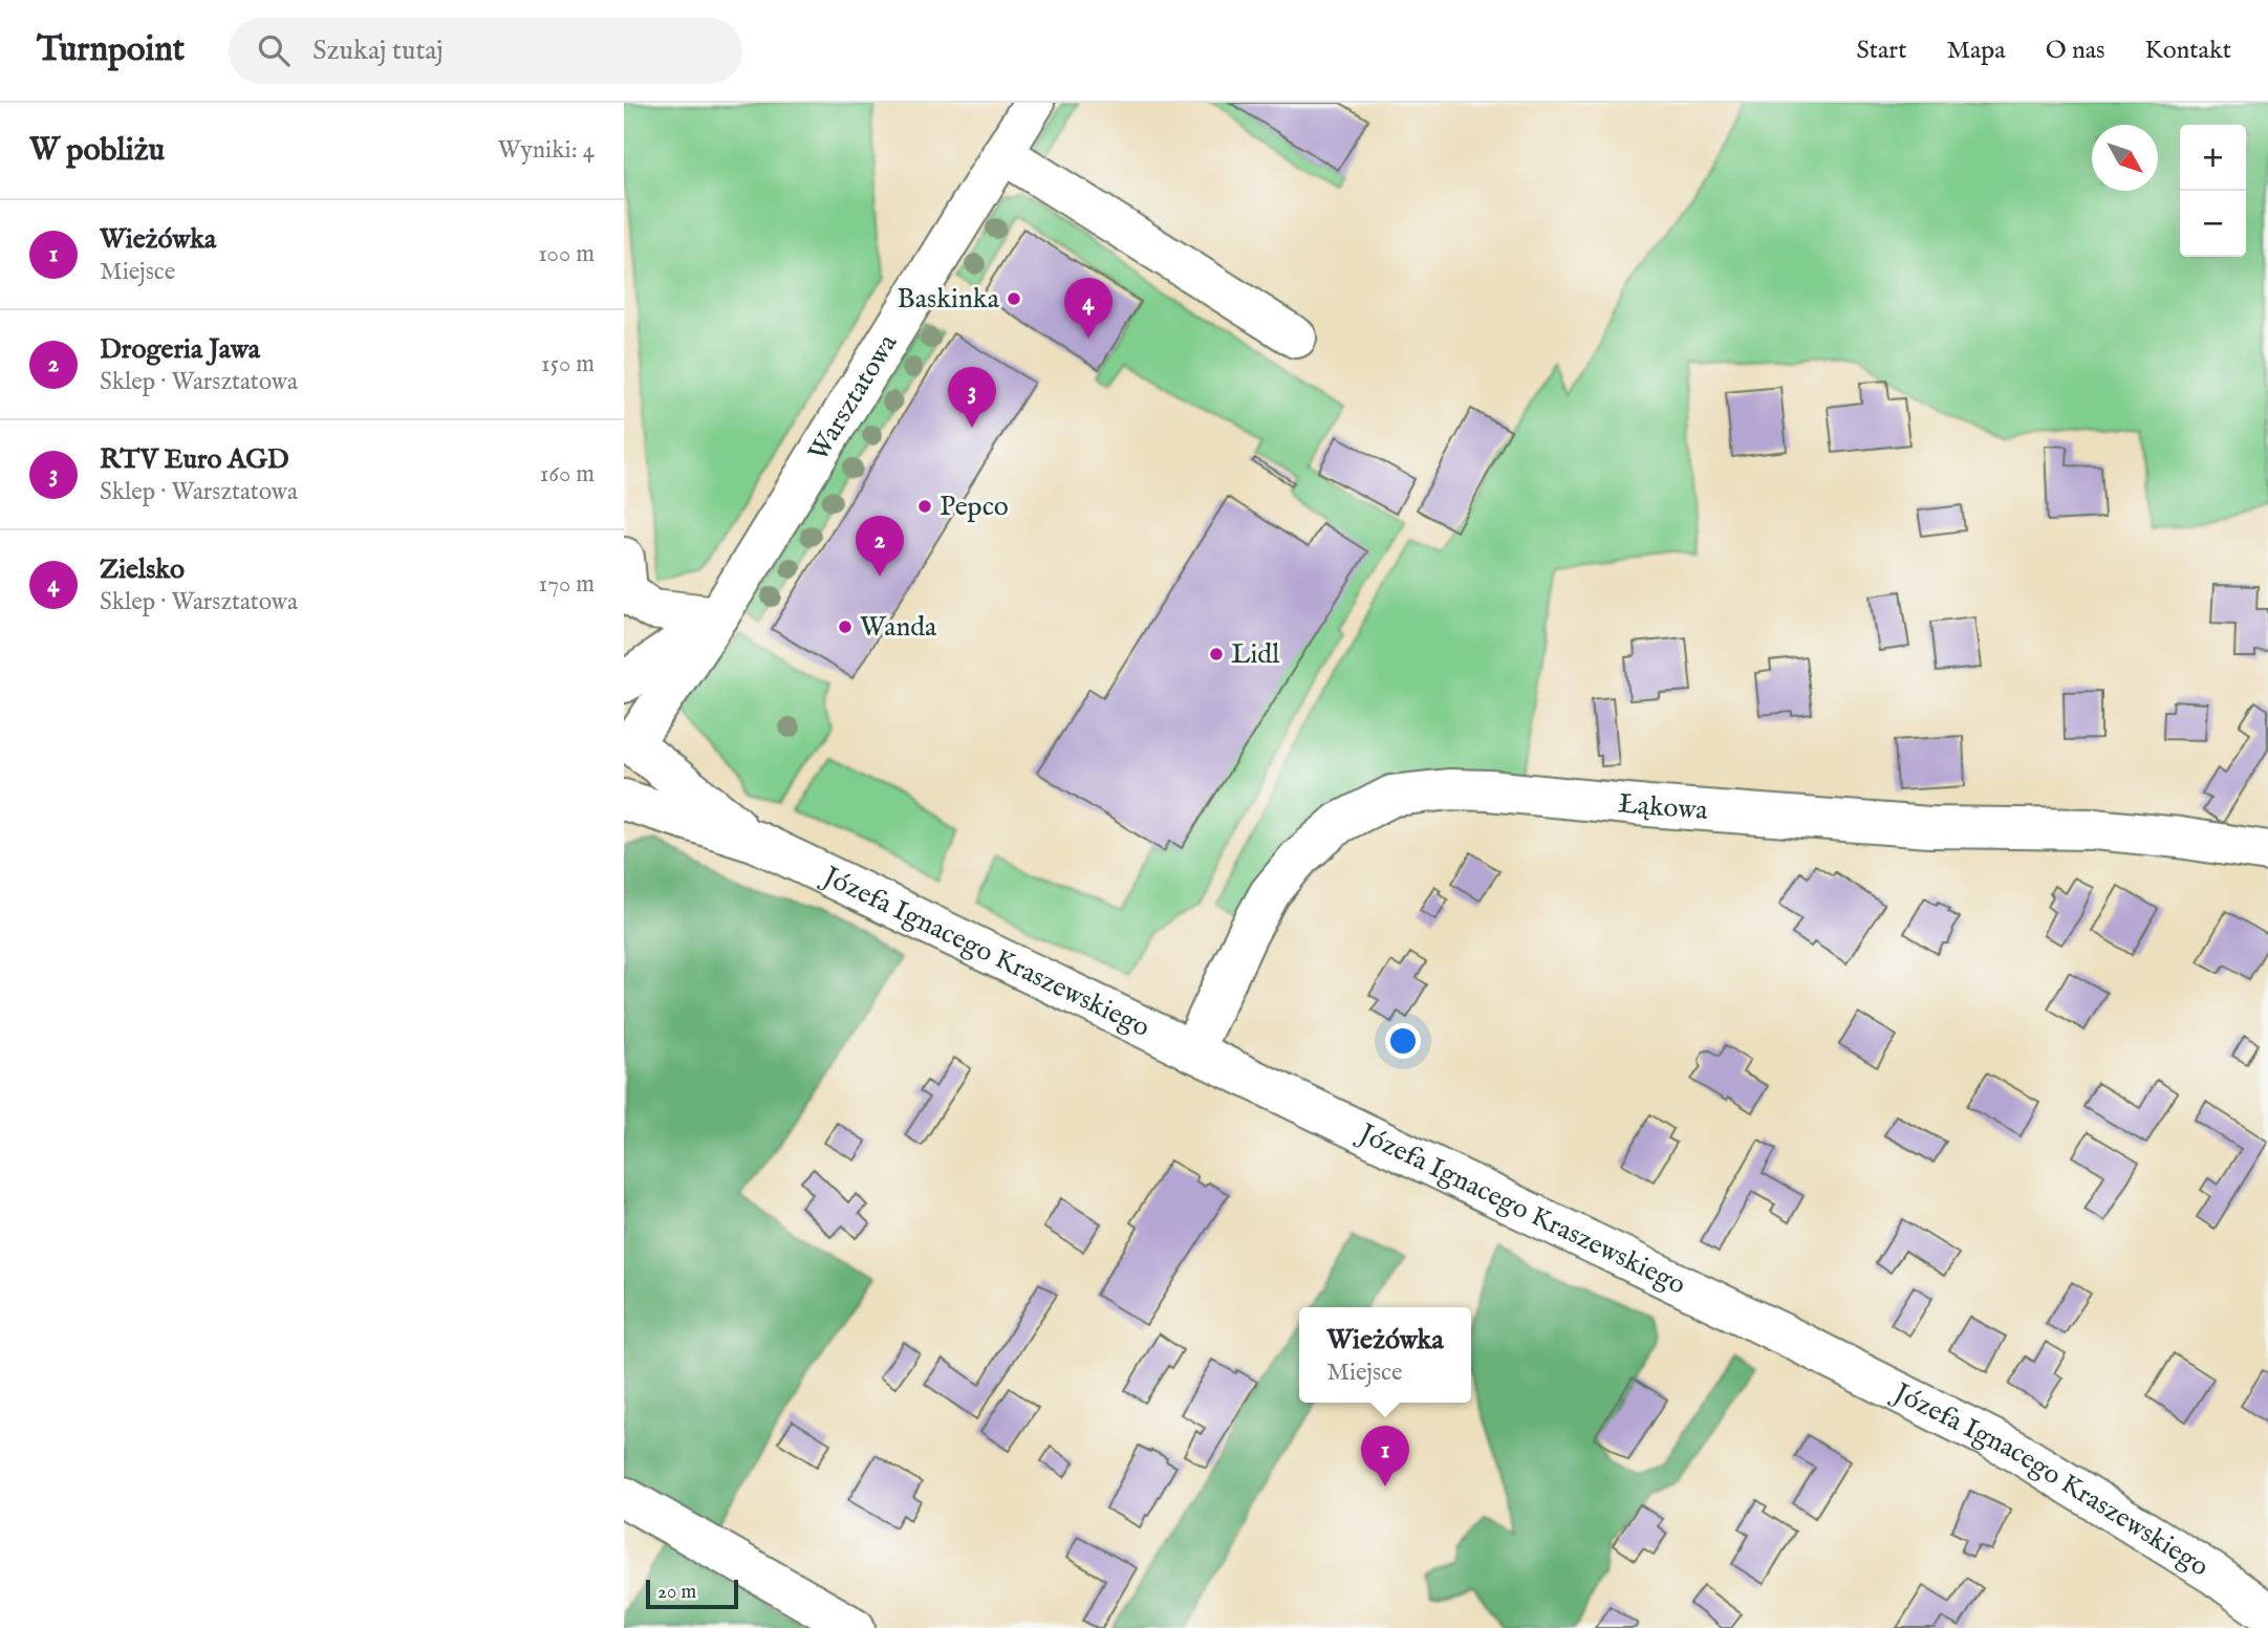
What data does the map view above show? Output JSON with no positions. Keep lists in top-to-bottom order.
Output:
{
  "streets": {
    "street": ["Warsztatowa", "Łąkowa", "Józefa Ignacego Kraszewskiego"]
  },
  "crossings": [
    ["Warsztatowa", "Józefa Ignacego Kraszewskiego"],
    ["Łąkowa", "Józefa Ignacego Kraszewskiego"]
  ],
  "places": [
    "Baskinka",
    "Pepco",
    "Wanda",
    "Lidl"
  ],
  "scale_bar": "20 m",
  "north": "bottom right",
  "page": {
    "header": "Turnpoint",
    "search": "Szukaj tutaj",
    "nav": [
      "Start",
      "Mapa",
      "O nas",
      "Kontakt"
    ],
    "heading": ["W pobliżu", "Wyniki: 4"],
    "map_buttons": ["+", "−"],
    "list": [
      {
        "mark": "1",
        "name": "Wieżówka",
        "note": "Miejsce",
        "value": "100 m"
      },
      {
        "mark": "2",
        "name": "Drogeria Jawa",
        "note": "Sklep · Warsztatowa",
        "value": "150 m"
      },
      {
        "mark": "3",
        "name": "RTV Euro AGD",
        "note": "Sklep · Warsztatowa",
        "value": "160 m"
      },
      {
        "mark": "4",
        "name": "Zielsko",
        "note": "Sklep · Warsztatowa",
        "value": "170 m"
      }
    ],
    "pins": [
      "4",
      "3",
      "2",
      "1"
    ],
    "popup": ["Wieżówka", "Miejsce"],
    "scale": "20 m"
  }
}
